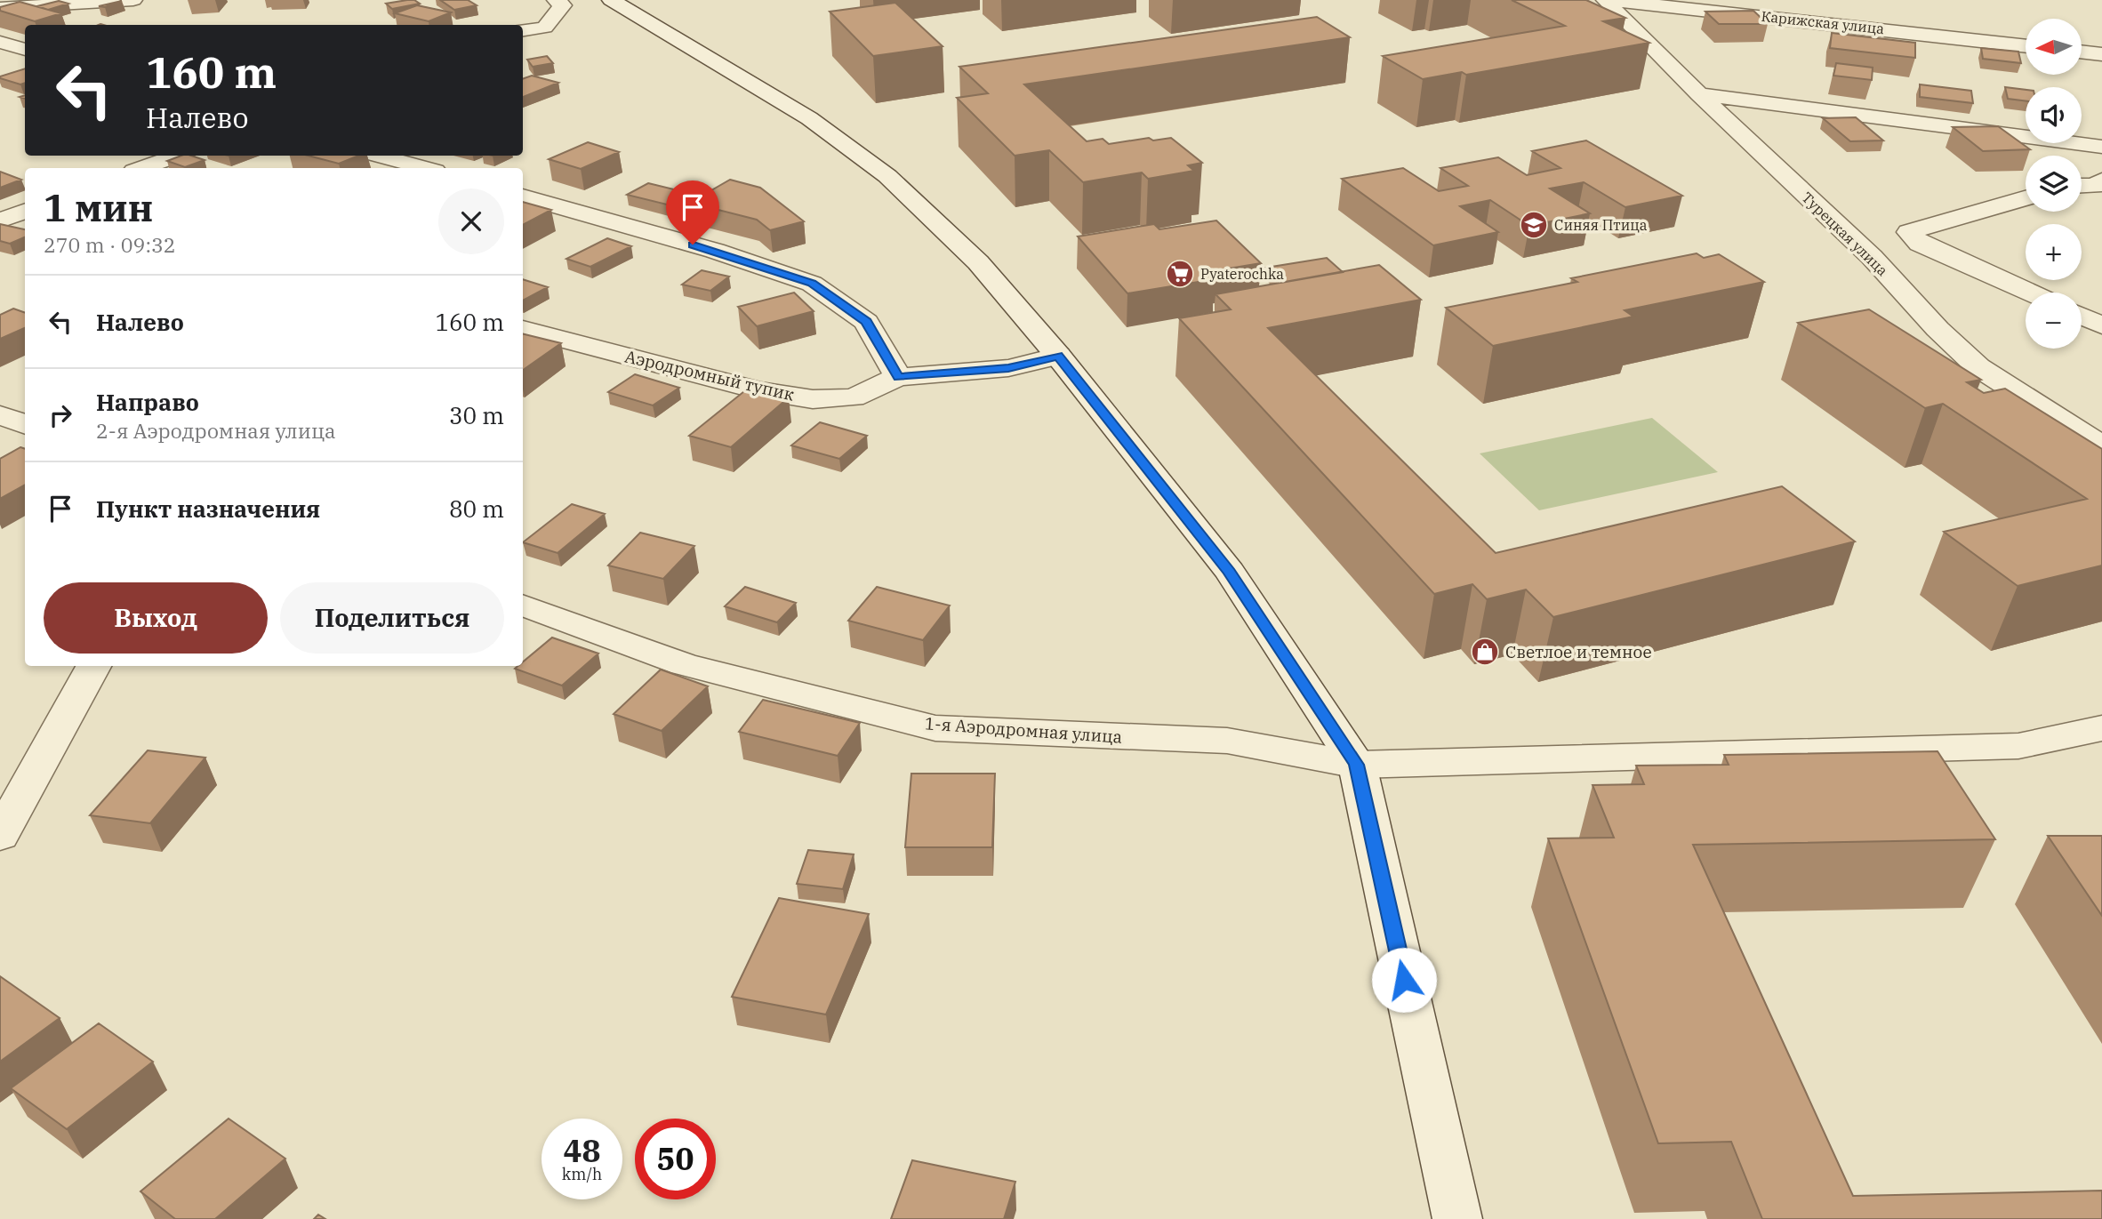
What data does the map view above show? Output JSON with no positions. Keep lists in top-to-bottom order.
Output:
{
  "streets": {
    "street": [
      "Карижская улица",
      "Турецкая улица",
      "Аэродромный тупик",
      "1-я Аэродромная улица"
    ]
  },
  "places": {
    "school or university": ["Синяя Птица"],
    "supermarket": ["Pyaterochka"],
    "shop": ["Светлое и темное"]
  },
  "north": "left",
  "page": {
    "map_buttons": ["+", "−"],
    "turn": ["160 m", "Налево"],
    "heading": ["1 мин", "270 m · 09:32"],
    "list": [
      {
        "name": "Налево",
        "value": "160 m"
      },
      {
        "name": "Направо",
        "note": "2-я Аэродромная улица",
        "value": "30 m"
      },
      {
        "name": "Пункт назначения",
        "value": "80 m"
      }
    ],
    "buttons": ["Выход", "Поделиться"],
    "speed": "48 km/h",
    "limit": "50"
  }
}
